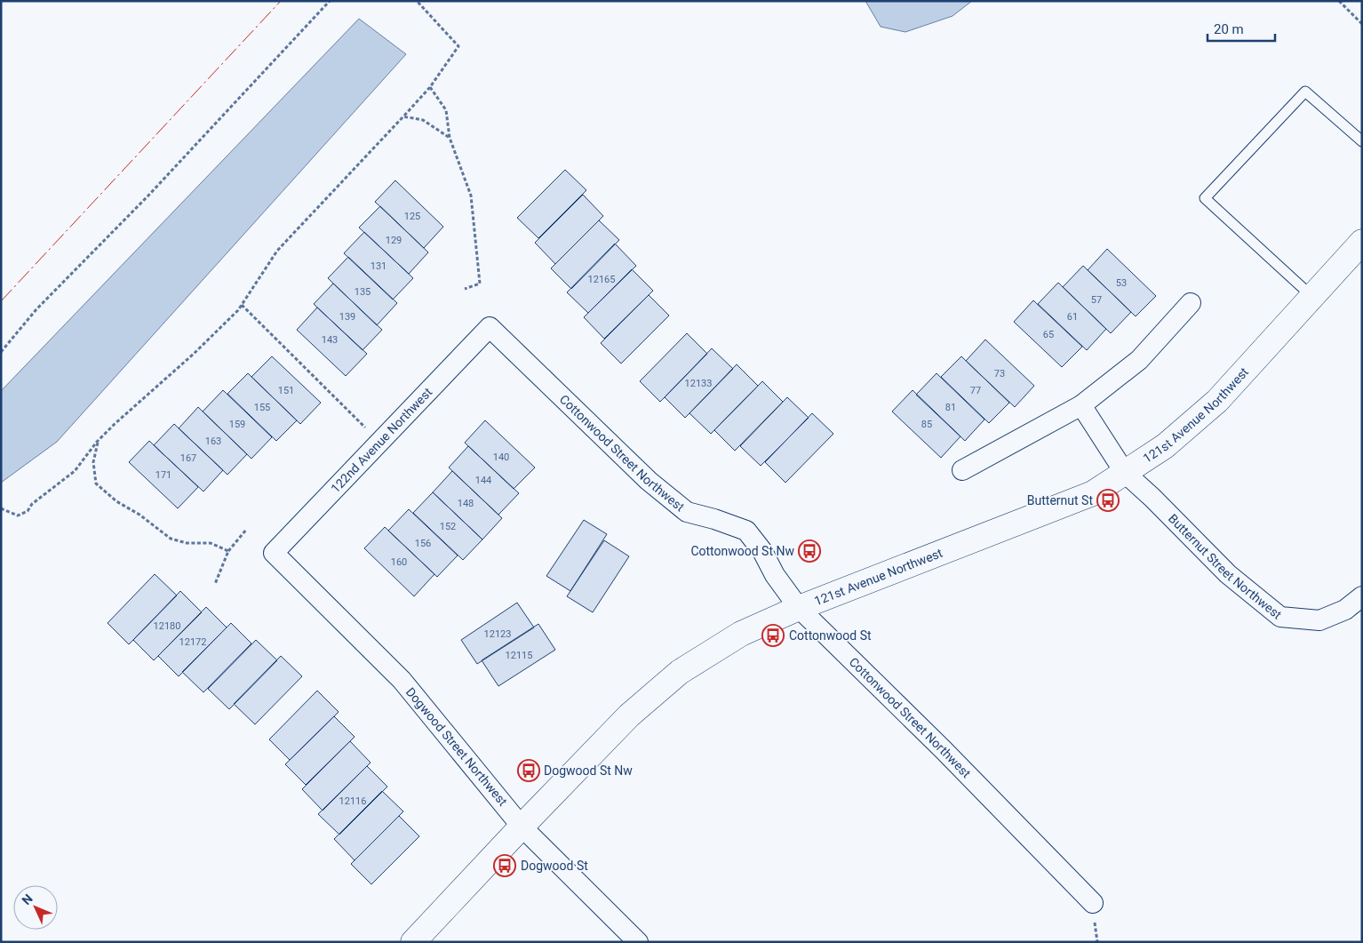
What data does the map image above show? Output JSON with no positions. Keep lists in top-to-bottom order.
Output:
{
  "streets": {
    "street": [
      "121st Avenue Northwest",
      "122nd Avenue Northwest",
      "Cottonwood Street Northwest",
      "Butternut Street Northwest",
      "Dogwood Street Northwest"
    ]
  },
  "crossings": [
    ["121st Avenue Northwest", "Cottonwood Street Northwest"],
    ["121st Avenue Northwest", "Butternut Street Northwest"],
    ["121st Avenue Northwest", "Dogwood Street Northwest"],
    ["122nd Avenue Northwest", "Cottonwood Street Northwest"],
    ["122nd Avenue Northwest", "Dogwood Street Northwest"]
  ],
  "places": {
    "bus stop": [
      "Butternut St",
      "Cottonwood St Nw",
      "Cottonwood St",
      "Dogwood St Nw",
      "Dogwood St"
    ]
  },
  "house_numbers": [
    "125",
    "129",
    "131",
    "12165",
    "53",
    "135",
    "57",
    "139",
    "61",
    "65",
    "143",
    "73",
    "12133",
    "151",
    "77",
    "155",
    "81",
    "159",
    "85",
    "163",
    "140",
    "167",
    "171",
    "144",
    "148",
    "152",
    "156",
    "160",
    "12180",
    "12123",
    "12172",
    "12115",
    "12116"
  ],
  "scale_bar": "20 m",
  "north": "top left"
}
